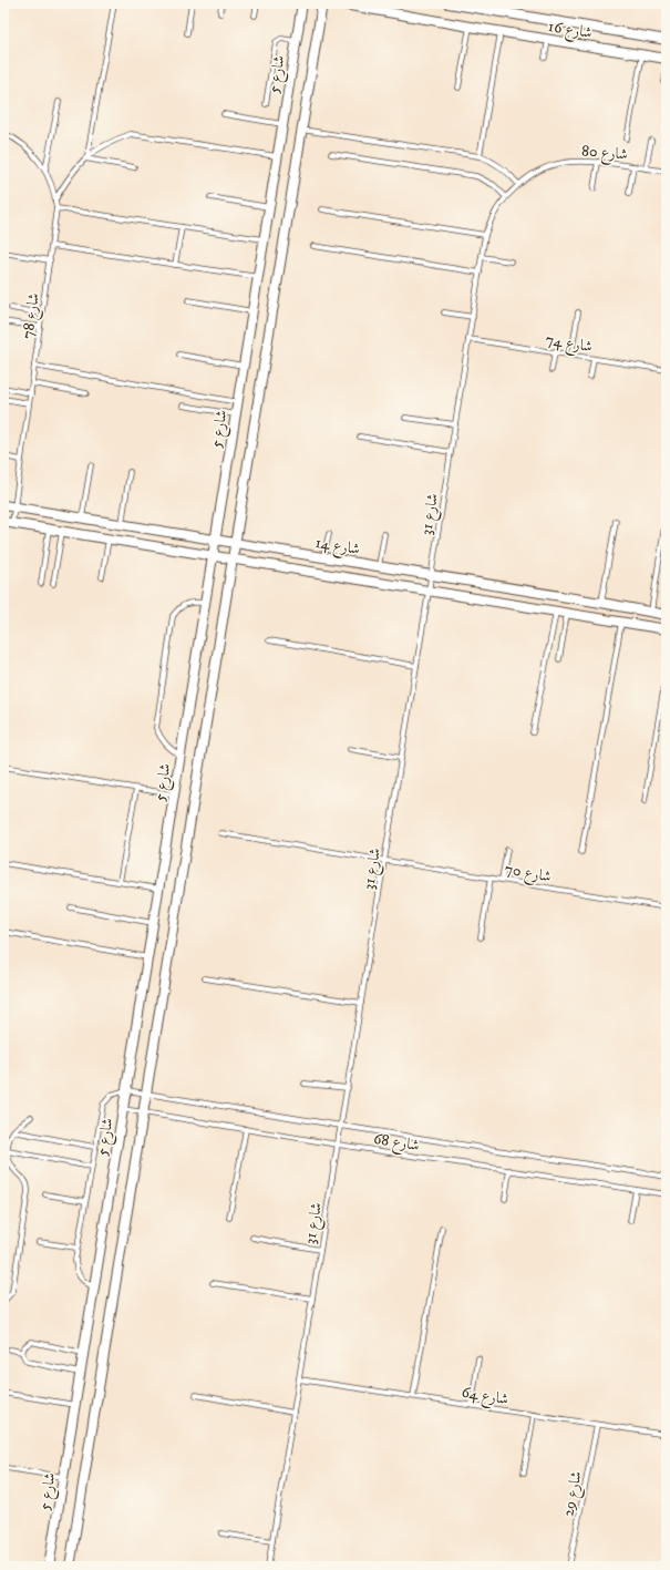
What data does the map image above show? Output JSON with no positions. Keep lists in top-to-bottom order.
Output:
{
  "streets": {
    "street": ["شارع 16", "شارع 5", "شارع 14"],
    "lane": [
      "شارع 80",
      "شارع 78",
      "شارع 74",
      "شارع 31",
      "شارع 70",
      "شارع 68",
      "شارع 64",
      "شارع 29"
    ]
  },
  "crossings": [
    ["شارع 5", "شارع 14"],
    ["شارع 5", "شارع 68"],
    ["شارع 80", "شارع 31"],
    ["شارع 78", "شارع 14"],
    ["شارع 74", "شارع 31"],
    ["شارع 31", "شارع 14"],
    ["شارع 31", "شارع 70"],
    ["شارع 31", "شارع 68"],
    ["شارع 31", "شارع 64"],
    ["شارع 64", "شارع 29"]
  ]
}
